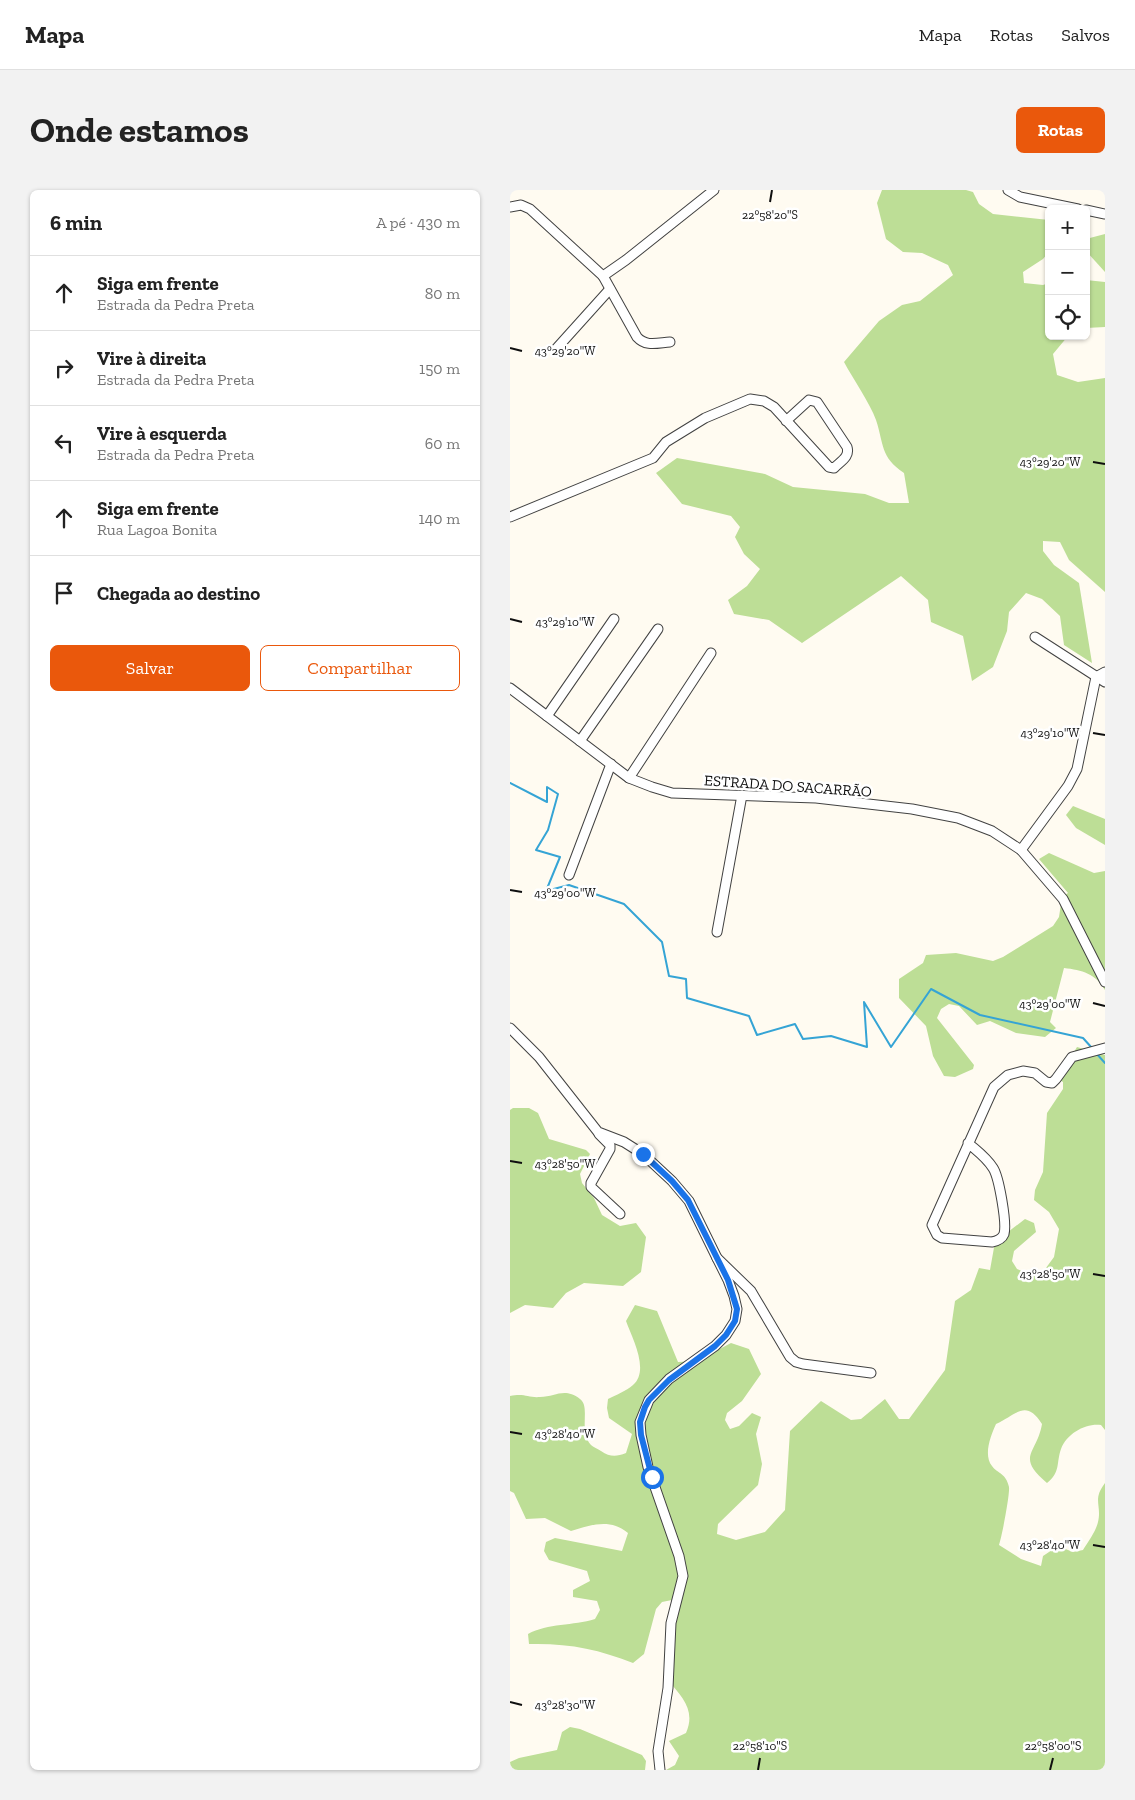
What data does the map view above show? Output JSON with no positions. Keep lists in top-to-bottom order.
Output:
{
  "streets": {
    "street": ["ESTRADA DO SACARRÃO"]
  },
  "page": {
    "header": "Mapa",
    "nav": ["Mapa", "Rotas", "Salvos"],
    "buttons": [
      "Rotas",
      ["Salvar", "Compartilhar"]
    ],
    "title": "Onde estamos",
    "heading": ["6 min", "A pé · 430 m"],
    "map_buttons": ["+", "−"],
    "list": [
      ["Siga em frente", "Estrada da Pedra Preta", "80 m"],
      ["Vire à direita", "Estrada da Pedra Preta", "150 m"],
      ["Vire à esquerda", "Estrada da Pedra Preta", "60 m"],
      ["Siga em frente", "Rua Lagoa Bonita", "140 m"],
      "Chegada ao destino"
    ]
  },
  "coordinates": [
    "22°58'20\"S",
    "43°29'20\"W",
    "43°29'10\"W",
    "43°29'00\"W",
    "43°28'50\"W",
    "43°28'40\"W",
    "43°28'30\"W",
    "22°58'10\"S",
    "22°58'00\"S"
  ]
}
